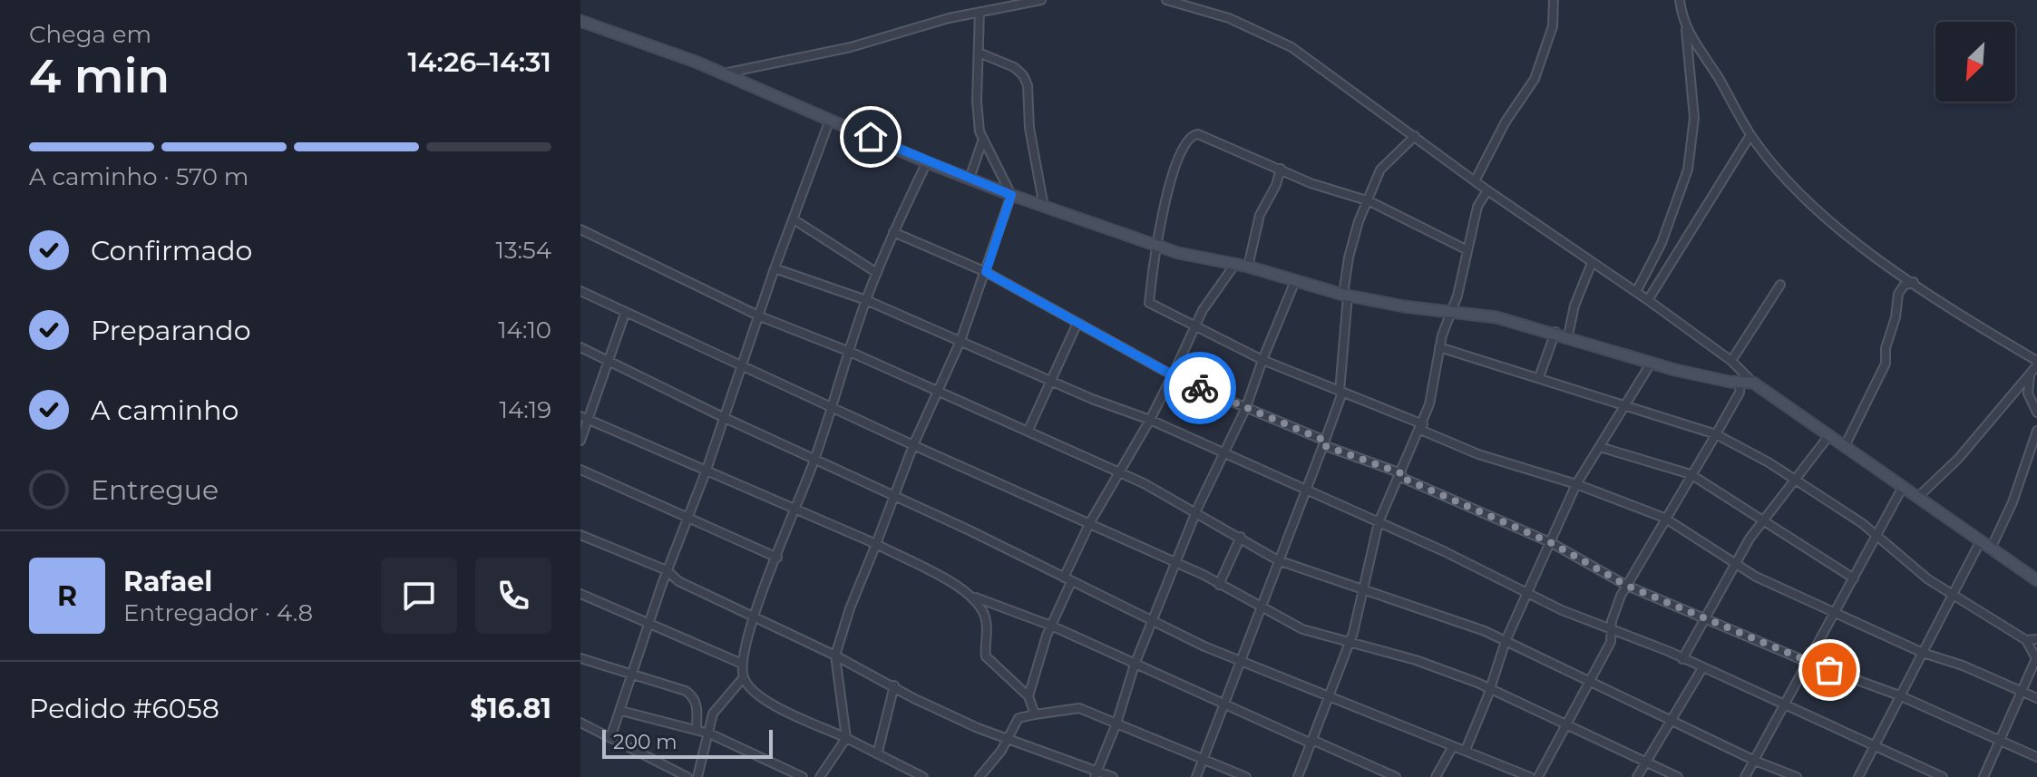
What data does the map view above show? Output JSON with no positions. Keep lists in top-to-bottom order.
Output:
{
  "scale_bar": "200 m",
  "north": "bottom left",
  "page": {
    "heading": ["4 min", "Chega em", "14:26–14:31"],
    "panel": [
      "Rafael",
      "Entregador · 4.8",
      "Pedido #6058",
      "$16.81"
    ],
    "bar": "A caminho · 570 m",
    "list": [
      ["Confirmado", "13:54"],
      ["Preparando", "14:10"],
      ["A caminho", "14:19"],
      "Entregue"
    ],
    "round": "R",
    "scale": "200 m"
  }
}
